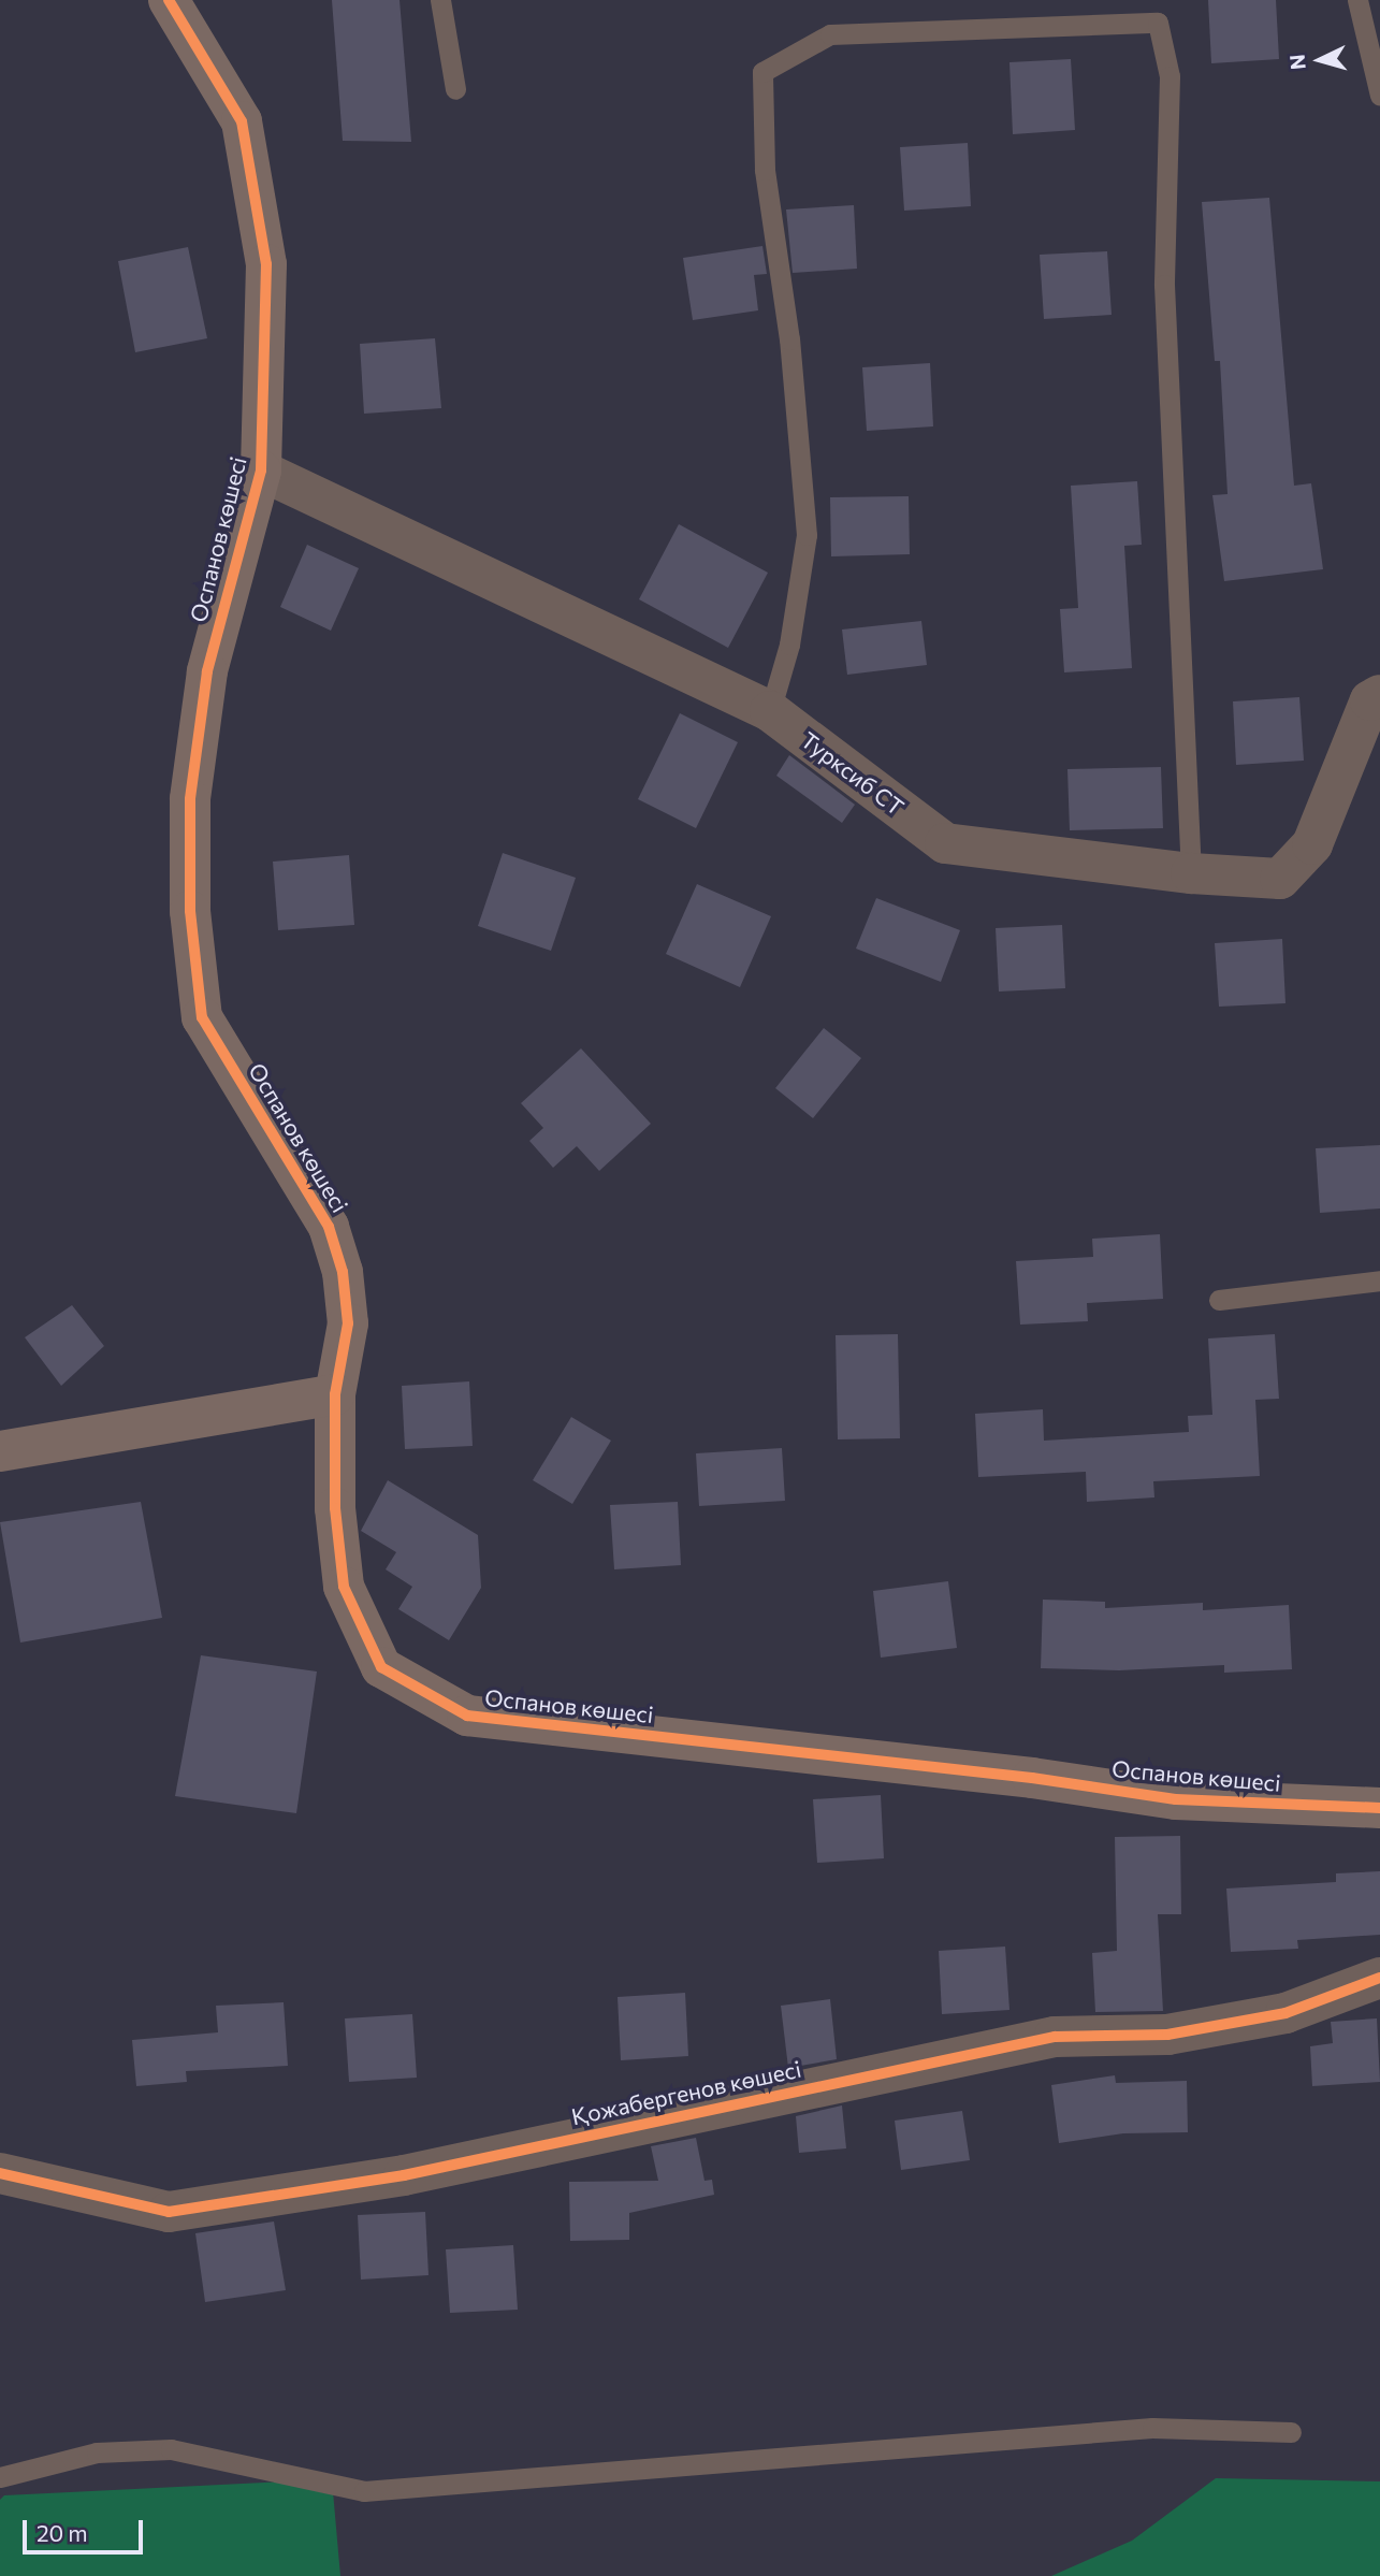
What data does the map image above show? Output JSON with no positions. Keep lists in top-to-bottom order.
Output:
{
  "streets": {
    "street": ["Оспанов көшесі", "Турксиб СТ", "Қожабергенов көшесі"]
  },
  "crossings": [
    ["Оспанов көшесі", "Турксиб СТ"]
  ],
  "scale_bar": "20 m",
  "north": "left"
}
